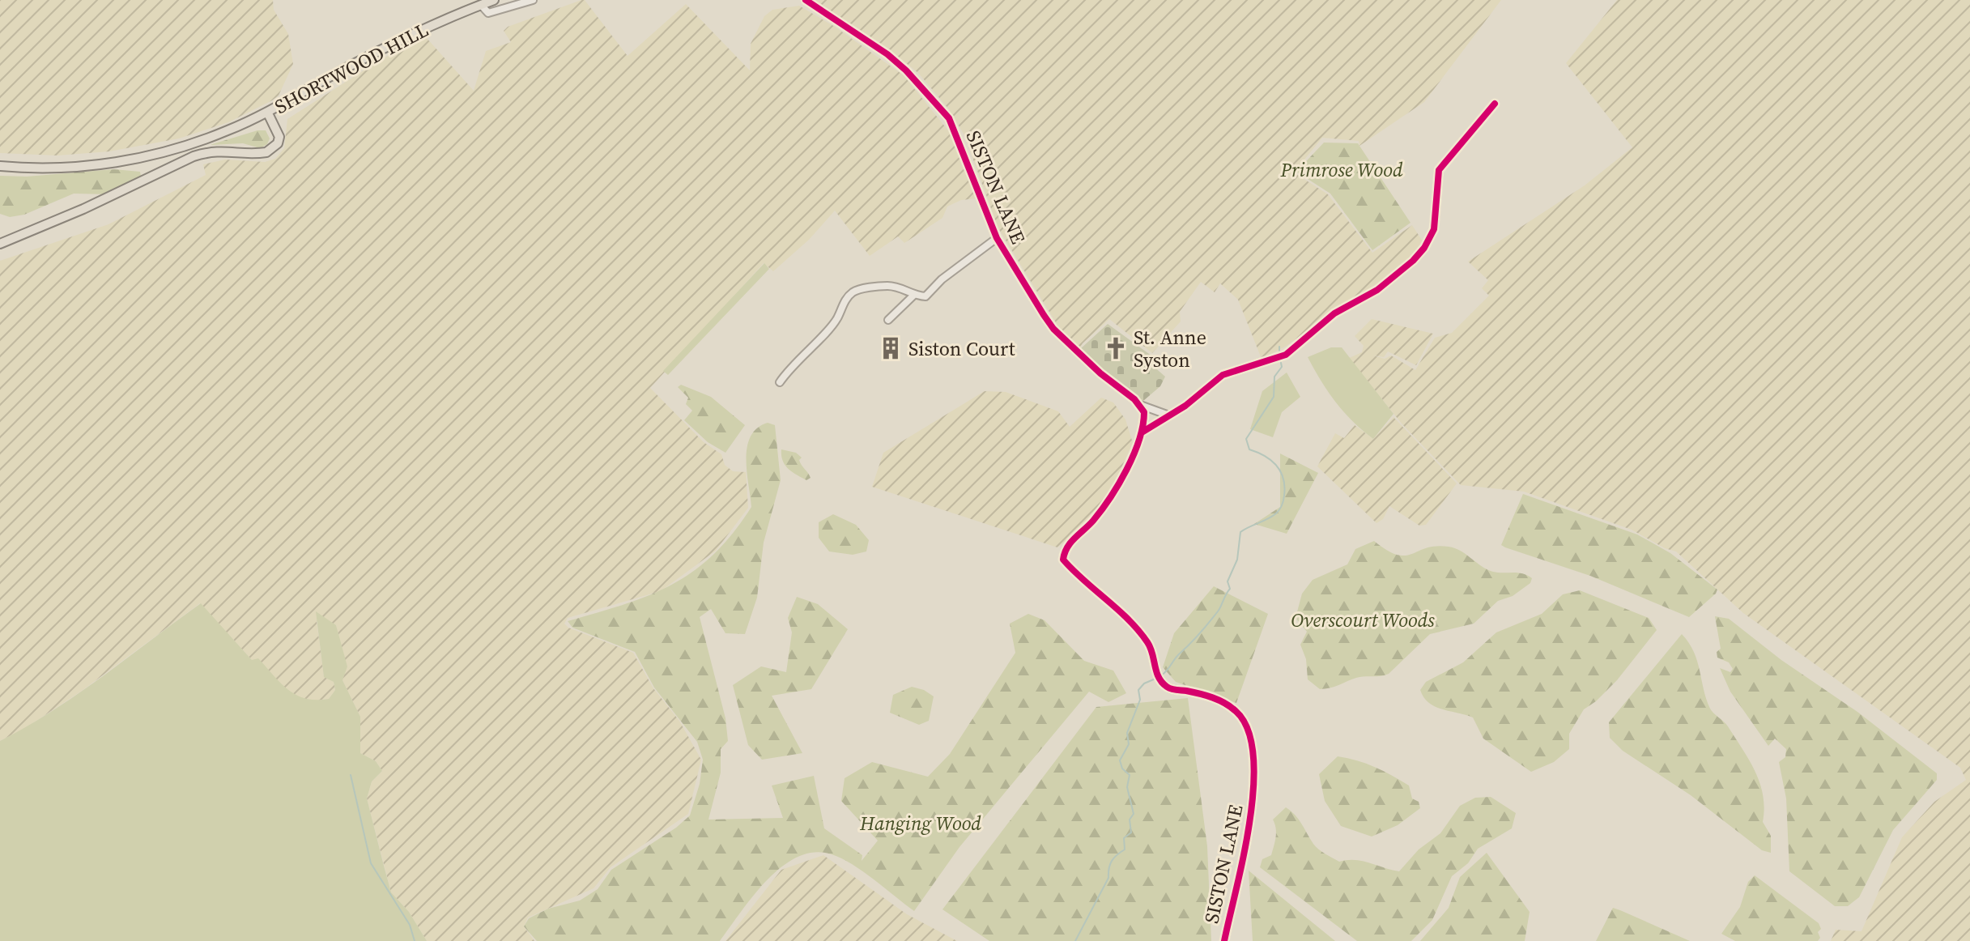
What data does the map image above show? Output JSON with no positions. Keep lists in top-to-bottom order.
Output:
{
  "streets": {
    "main road": ["SHORTWOOD HILL"],
    "street": ["SISTON LANE"]
  },
  "parks": ["Primrose Wood", "Overscourt Woods", "Hanging Wood"],
  "places": {
    "building": ["Siston Court"],
    "church": ["St. Anne Syston"]
  }
}
